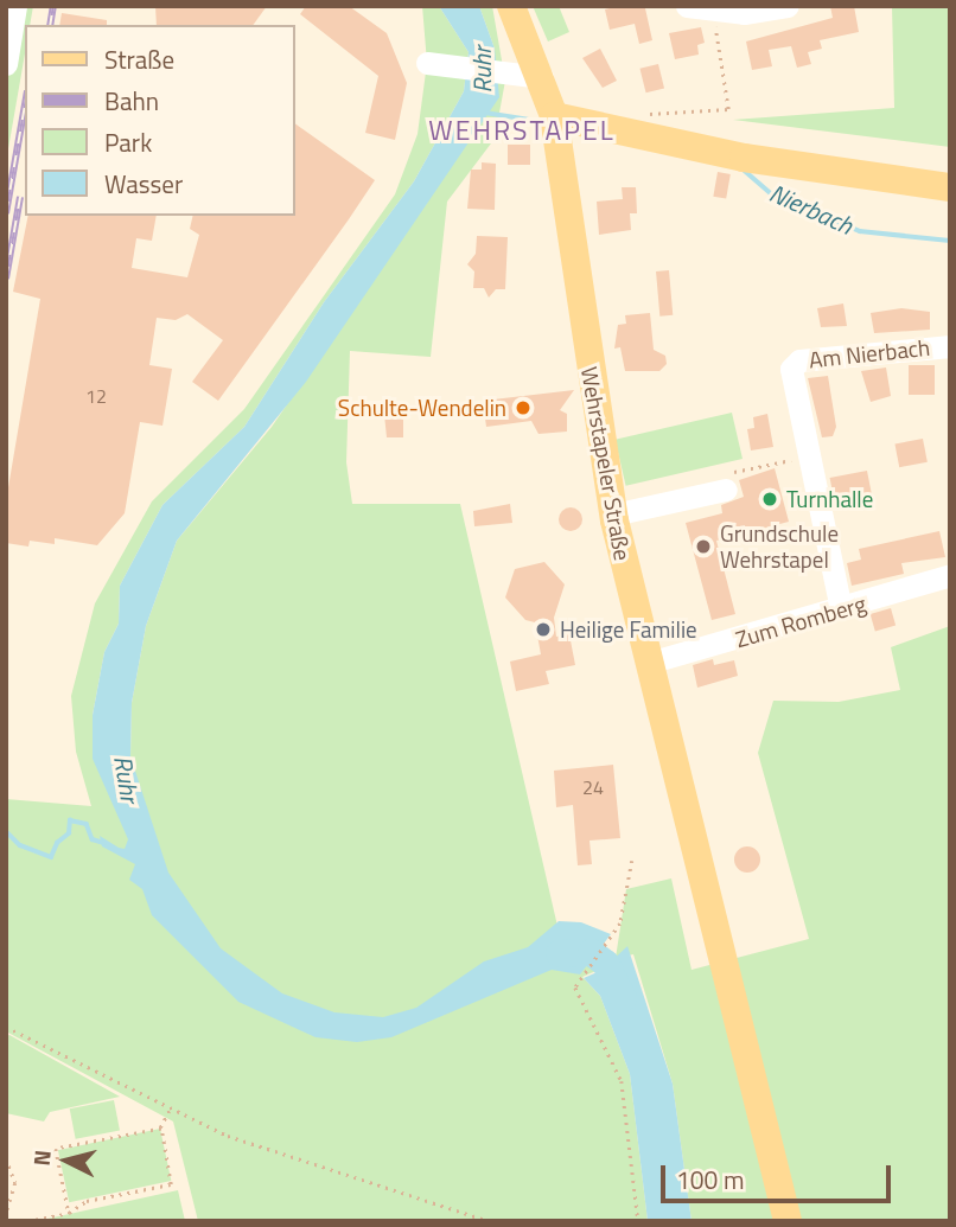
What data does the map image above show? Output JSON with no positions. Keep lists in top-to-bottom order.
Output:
{
  "streets": {
    "main road": ["Wehrstapeler Straße"],
    "street": ["Am Nierbach", "Zum Romberg"]
  },
  "crossings": [
    ["Am Nierbach", "Zum Romberg"],
    ["Wehrstapeler Straße", "Zum Romberg"]
  ],
  "districts": ["WEHRSTAPEL"],
  "water": ["Ruhr", "Nierbach"],
  "places": [
    "Schulte-Wendelin",
    "Turnhalle",
    "Grundschule Wehrstapel",
    "Heilige Familie"
  ],
  "house_numbers": ["12", "24"],
  "legend": [
    "Straße",
    "Bahn",
    "Park",
    "Wasser"
  ],
  "scale_bar": "100 m",
  "north": "left"
}
